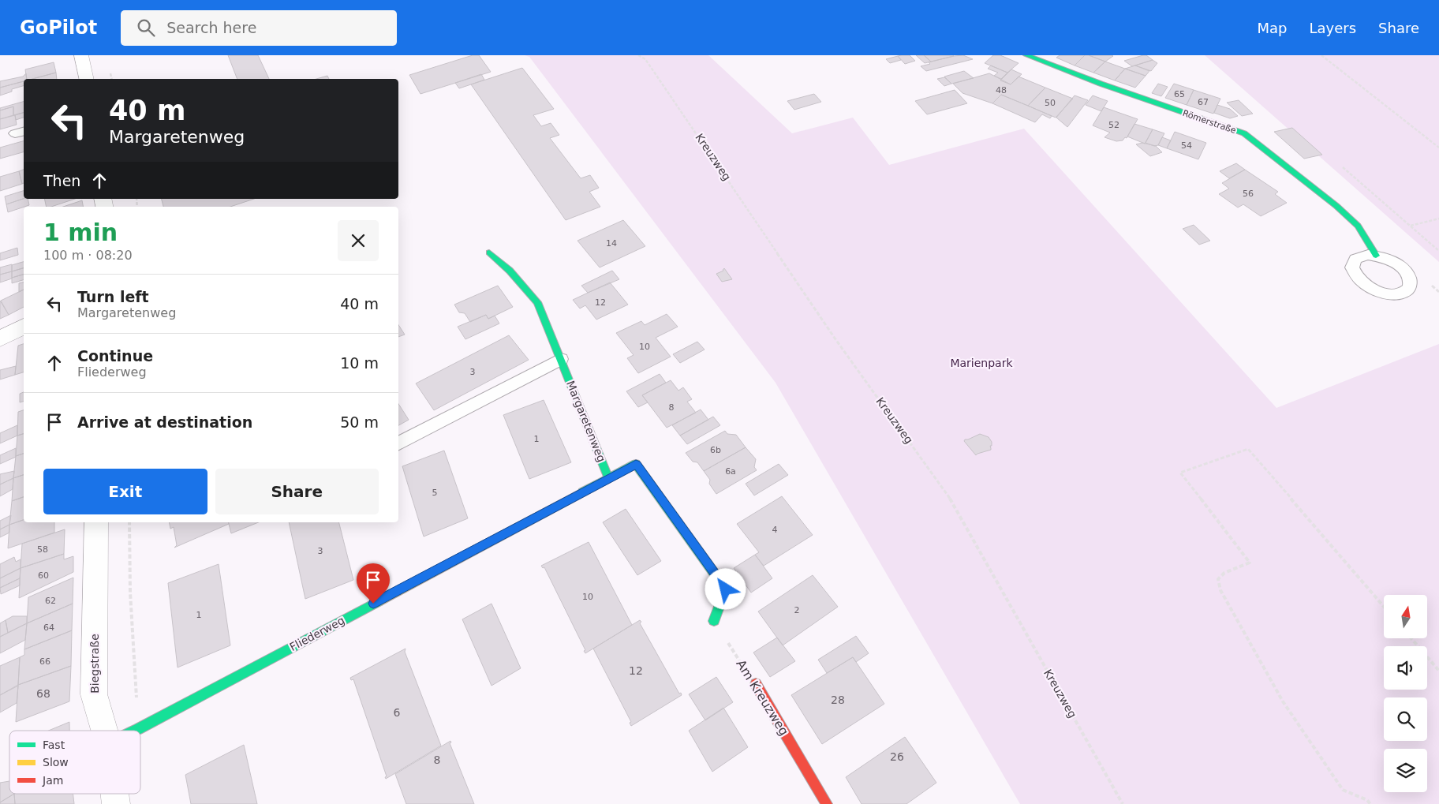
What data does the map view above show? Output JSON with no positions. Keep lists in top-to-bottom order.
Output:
{
  "streets": {
    "street": [
      "Römerstraße",
      "Margaretenweg",
      "Fliederweg",
      "Biegstraße",
      "Am Kreuzweg"
    ],
    "path": ["Kreuzweg"]
  },
  "crossings": [
    ["Margaretenweg", "Fliederweg"]
  ],
  "parks": ["Marienpark"],
  "house_numbers": [
    "48",
    "65",
    "67",
    "50",
    "52",
    "54",
    "56",
    "14",
    "12",
    "10",
    "3",
    "8",
    "1",
    "6b",
    "6a",
    "5",
    "4",
    "58",
    "3",
    "60",
    "10",
    "62",
    "2",
    "1",
    "64",
    "66",
    "12",
    "68",
    "28",
    "6",
    "26",
    "8"
  ],
  "legend": ["Fast", "Slow", "Jam"],
  "north": "top",
  "page": {
    "header": "GoPilot",
    "search": "Search here",
    "nav": ["Map", "Layers", "Share"],
    "turn": ["40 m", "Margaretenweg"],
    "then": "Then",
    "heading": ["1 min", "100 m · 08:20"],
    "list": [
      {
        "name": "Turn left",
        "note": "Margaretenweg",
        "value": "40 m"
      },
      {
        "name": "Continue",
        "note": "Fliederweg",
        "value": "10 m"
      },
      {
        "name": "Arrive at destination",
        "value": "50 m"
      }
    ],
    "buttons": ["Exit", "Share"]
  }
}
